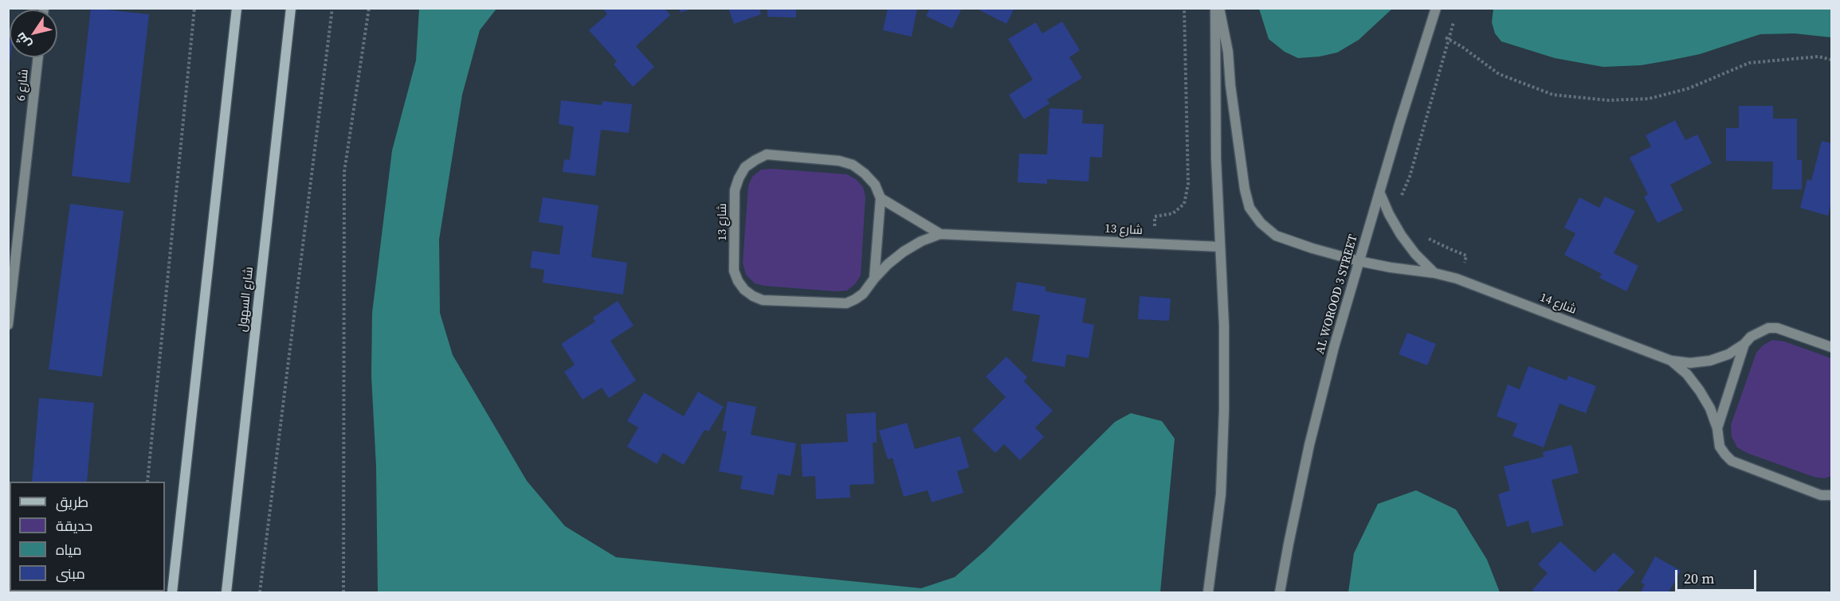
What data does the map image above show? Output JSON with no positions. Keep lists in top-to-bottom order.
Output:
{
  "streets": {
    "main road": ["شارع السهول"],
    "street": [
      "شارع 6",
      "شارع 13",
      "AL WOROOD 3 STREET",
      "شارع 14"
    ]
  },
  "crossings": [
    ["AL WOROOD 3 STREET", "شارع 14"]
  ],
  "legend": [
    "طريق",
    "حديقة",
    "مياه",
    "مبنى"
  ],
  "scale_bar": "20 m",
  "north": "bottom left"
}
